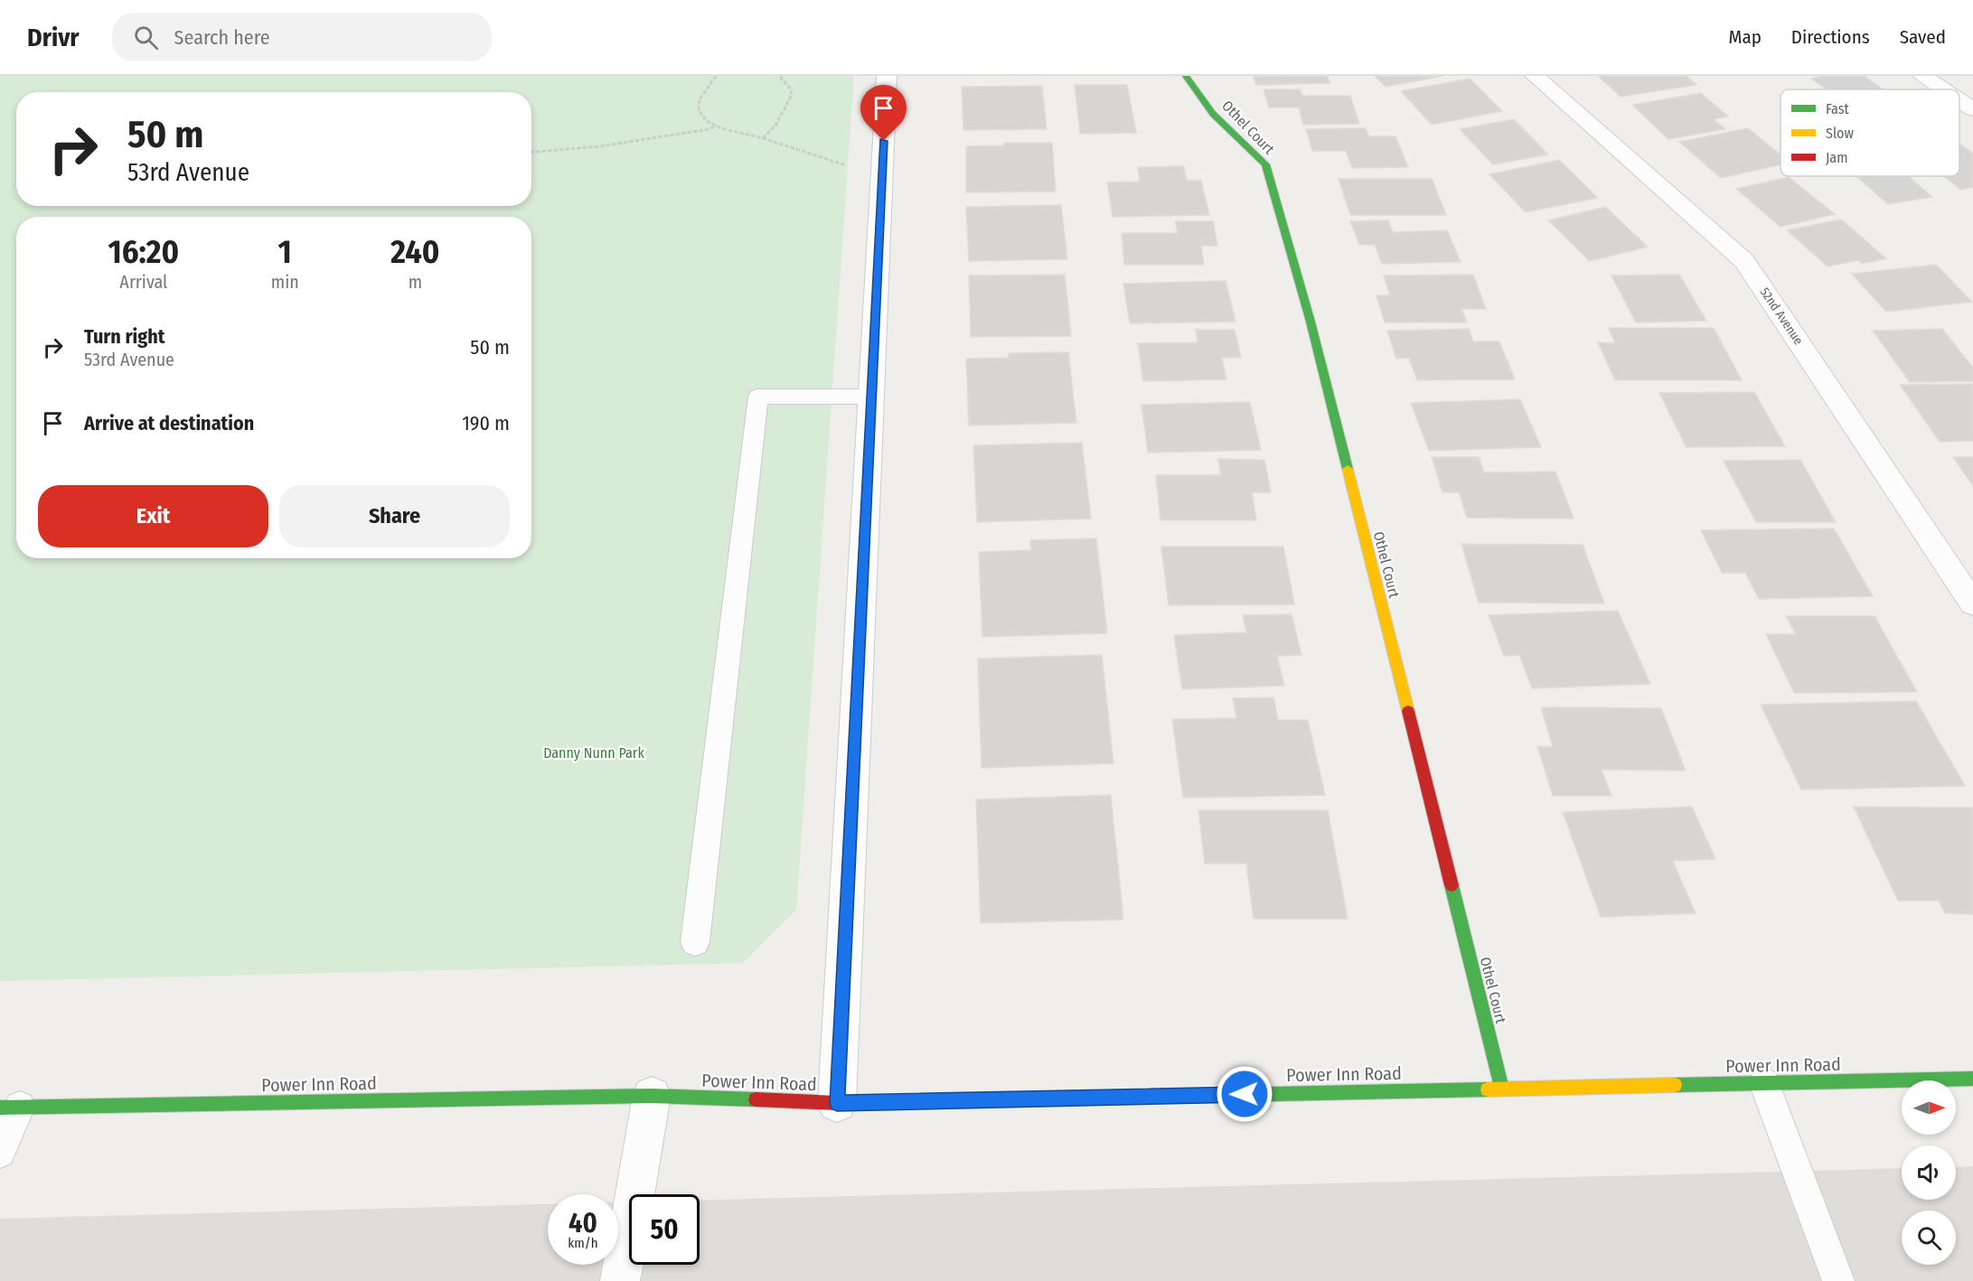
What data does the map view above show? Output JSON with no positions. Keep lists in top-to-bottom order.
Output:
{
  "streets": {
    "main road": ["Othel Court", "Power Inn Road"],
    "street": ["52nd Avenue"]
  },
  "crossings": [
    ["Othel Court", "Power Inn Road"]
  ],
  "parks": ["Danny Nunn Park"],
  "legend": ["Fast", "Slow", "Jam"],
  "north": "right",
  "page": {
    "header": "Drivr",
    "search": "Search here",
    "nav": ["Map", "Directions", "Saved"],
    "turn": ["50 m", "53rd Avenue"],
    "eta": [
      "16:20",
      "Arrival",
      "1",
      "min",
      "240",
      "m"
    ],
    "list": [
      {
        "name": "Turn right",
        "note": "53rd Avenue",
        "value": "50 m"
      },
      {
        "name": "Arrive at destination",
        "value": "190 m"
      }
    ],
    "buttons": ["Exit", "Share"],
    "speed": "40 km/h",
    "limit": "50"
  }
}
